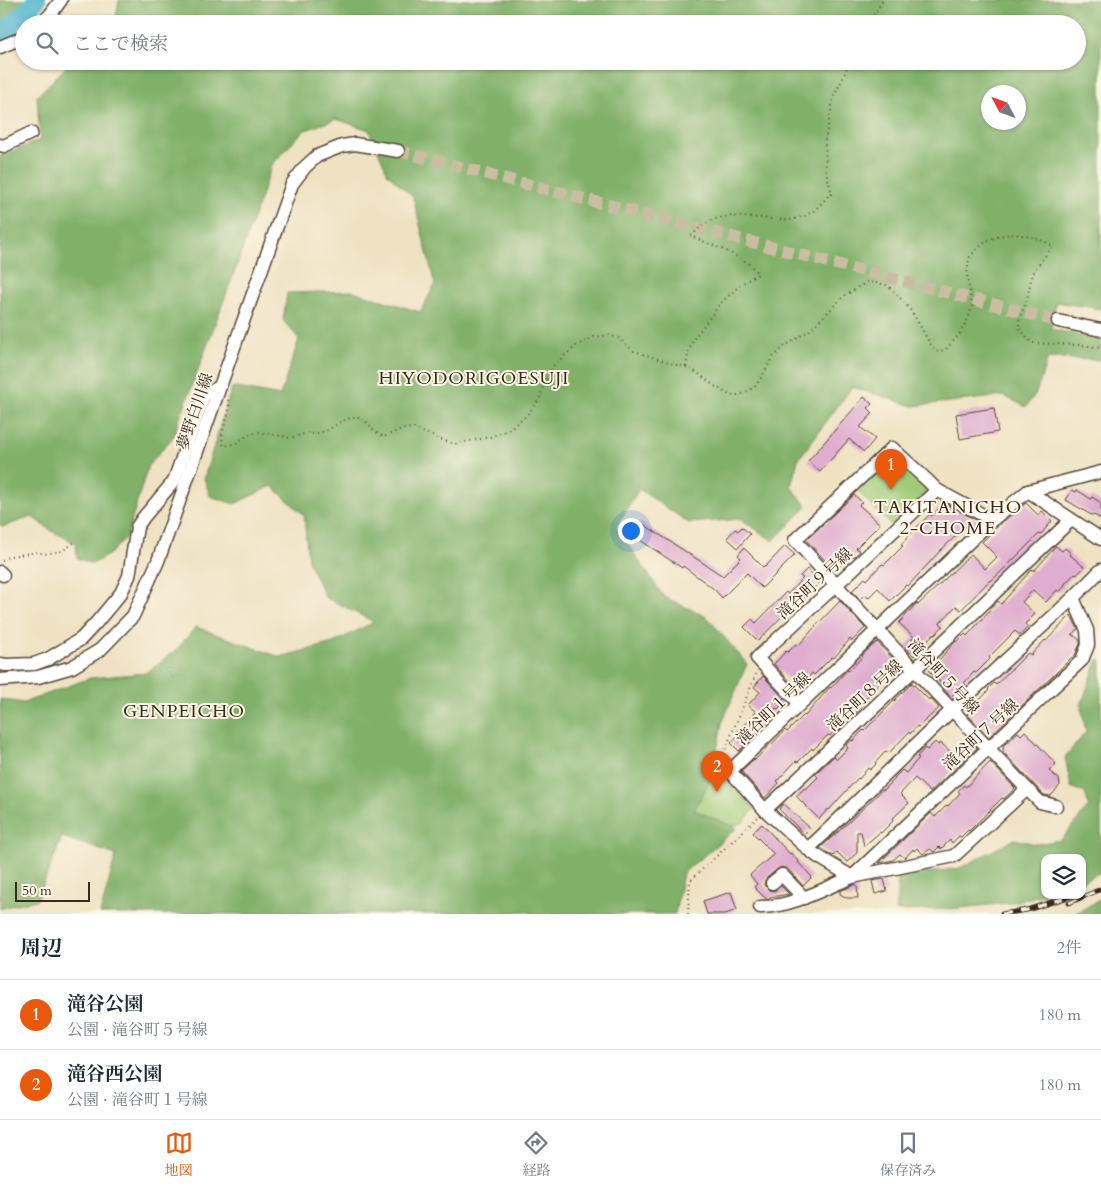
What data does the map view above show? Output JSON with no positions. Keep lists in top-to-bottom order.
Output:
{
  "streets": {
    "street": [
      "夢野白川線",
      "滝谷町９号線",
      "滝谷町５号線",
      "滝谷町８号線",
      "滝谷町１号線",
      "滝谷町７号線"
    ]
  },
  "crossings": [
    ["滝谷町９号線", "滝谷町５号線"],
    ["滝谷町５号線", "滝谷町８号線"],
    ["滝谷町５号線", "滝谷町１号線"],
    ["滝谷町５号線", "滝谷町７号線"]
  ],
  "districts": ["HIYODORIGOESUJI", "TAKITANICHO 2-CHOME", "GENPEICHO"],
  "scale_bar": "50 m",
  "north": "top left",
  "page": {
    "search": "ここで検索",
    "pins": ["1", "2"],
    "scale": "50 m",
    "heading": ["周辺", "2件"],
    "list": [
      {
        "mark": "1",
        "name": "滝谷公園",
        "note": "公園 · 滝谷町５号線",
        "value": "180 m"
      },
      {
        "mark": "2",
        "name": "滝谷西公園",
        "note": "公園 · 滝谷町１号線",
        "value": "180 m"
      }
    ],
    "nav": ["地図", "経路", "保存済み"]
  }
}
